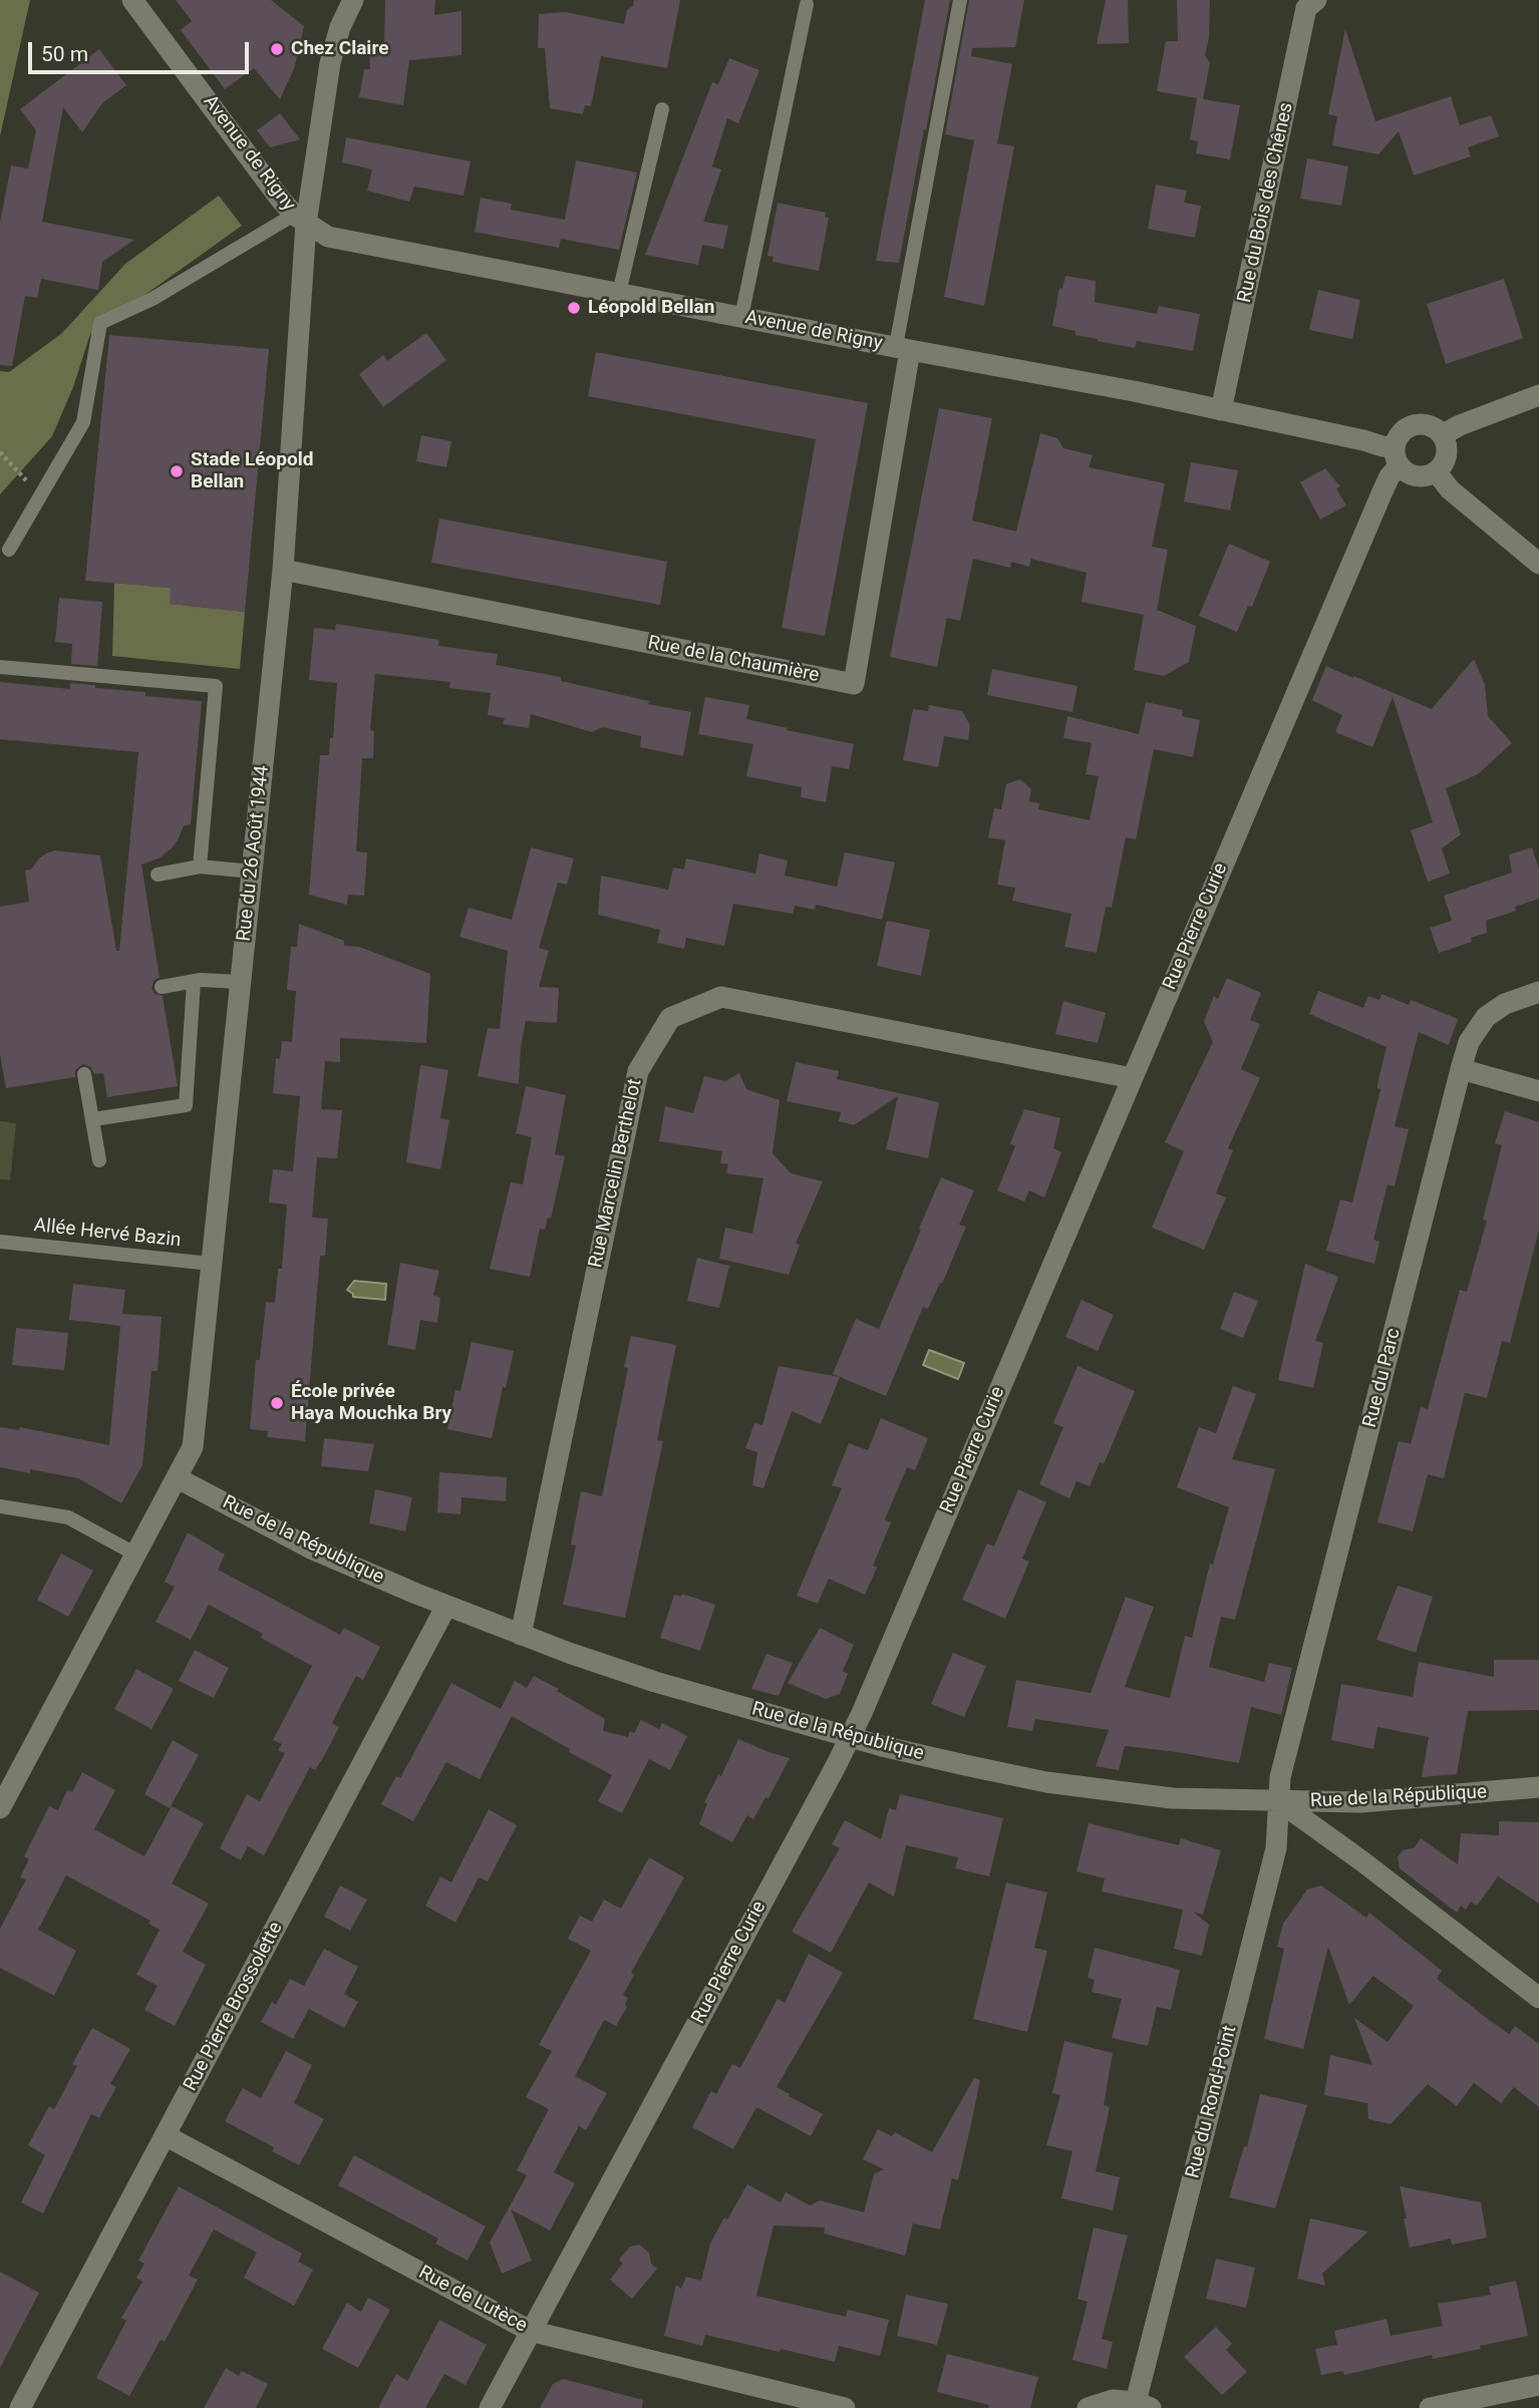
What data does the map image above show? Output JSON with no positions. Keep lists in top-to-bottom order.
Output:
{
  "streets": {
    "street": [
      "Avenue de Rigny",
      "Rue du Bois des Chênes",
      "Rue de la Chaumière",
      "Rue du 26 Août 1944",
      "Rue Pierre Curie",
      "Rue Marcelin Berthelot",
      "Rue du Parc",
      "Rue de la République",
      "Rue Pierre Brossolette",
      "Rue du Rond-Point",
      "Rue de Lutèce"
    ],
    "lane": ["Allée Hervé Bazin"]
  },
  "crossings": [
    ["Avenue de Rigny", "Rue du Bois des Chênes"],
    ["Avenue de Rigny", "Rue de la Chaumière"],
    ["Avenue de Rigny", "Rue du 26 Août 1944"],
    ["Avenue de Rigny", "Rue Pierre Curie"],
    ["Rue de la Chaumière", "Rue du 26 Août 1944"],
    ["Rue du 26 Août 1944", "Allée Hervé Bazin"],
    ["Rue du 26 Août 1944", "Rue de la République"],
    ["Rue Pierre Curie", "Rue Marcelin Berthelot"],
    ["Rue Pierre Curie", "Rue de la République"],
    ["Rue Pierre Curie", "Rue de Lutèce"],
    ["Rue Marcelin Berthelot", "Rue de la République"],
    ["Rue du Parc", "Rue de la République"],
    ["Rue du Parc", "Rue du Rond-Point"],
    ["Rue de la République", "Rue Pierre Brossolette"],
    ["Rue de la République", "Rue du Rond-Point"],
    ["Rue Pierre Brossolette", "Rue de Lutèce"]
  ],
  "places": [
    "Chez Claire",
    "Léopold Bellan",
    "Stade Léopold Bellan",
    "École privée Haya Mouchka Bry"
  ],
  "scale_bar": "50 m"
}
